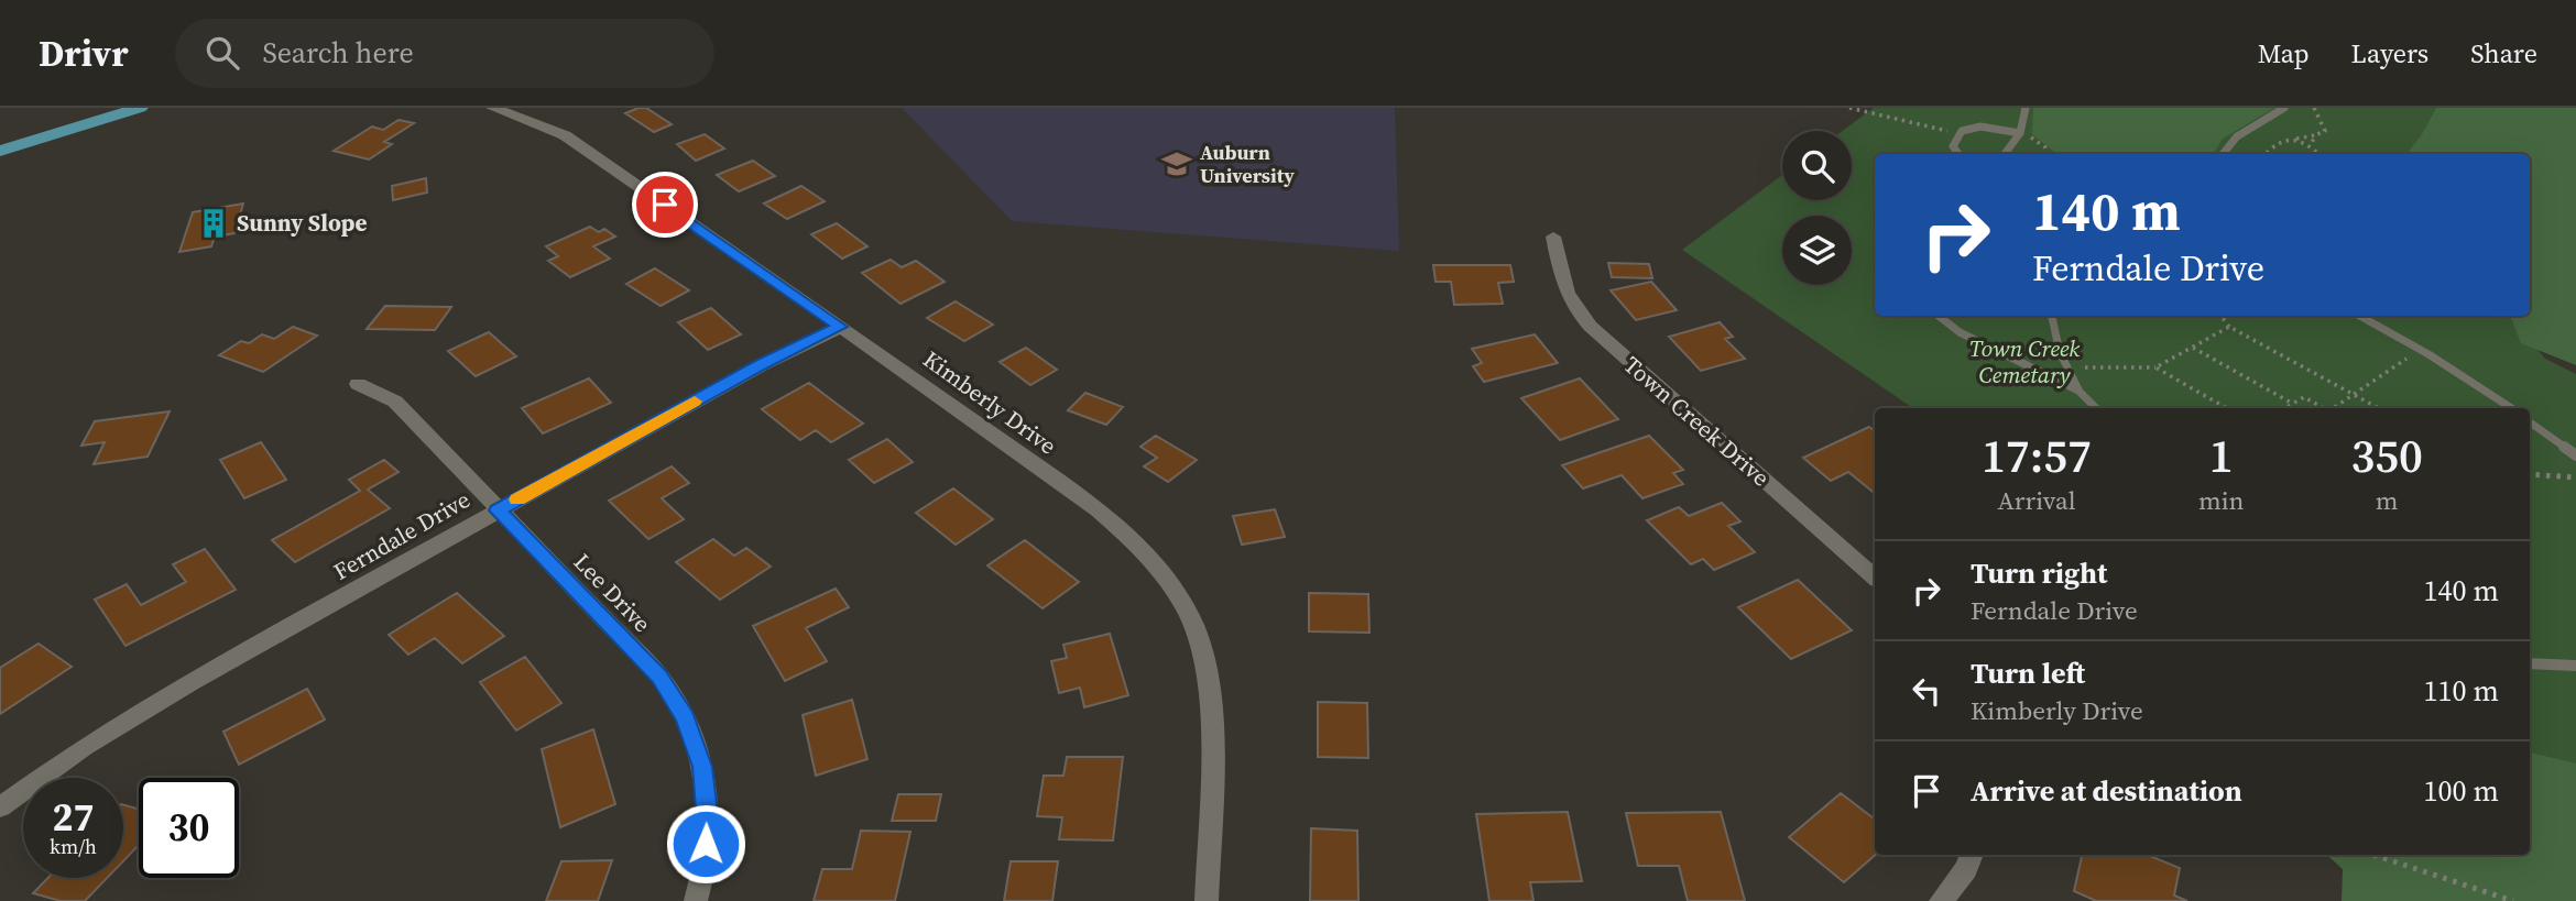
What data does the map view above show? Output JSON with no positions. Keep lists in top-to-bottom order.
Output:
{
  "streets": {
    "street": [
      "Kimberly Drive",
      "Town Creek Drive",
      "Ferndale Drive",
      "Lee Drive"
    ]
  },
  "crossings": [
    ["Kimberly Drive", "Ferndale Drive"],
    ["Ferndale Drive", "Lee Drive"]
  ],
  "parks": ["Town Creek Cemetary"],
  "places": {
    "school or university": ["Auburn University"],
    "building": ["Sunny Slope"]
  },
  "page": {
    "header": "Drivr",
    "search": "Search here",
    "nav": ["Map", "Layers", "Share"],
    "turn": ["140 m", "Ferndale Drive"],
    "eta": [
      "17:57",
      "Arrival",
      "1",
      "min",
      "350",
      "m"
    ],
    "list": [
      {
        "name": "Turn right",
        "note": "Ferndale Drive",
        "value": "140 m"
      },
      {
        "name": "Turn left",
        "note": "Kimberly Drive",
        "value": "110 m"
      },
      {
        "name": "Arrive at destination",
        "value": "100 m"
      }
    ],
    "speed": "27 km/h",
    "limit": "30"
  }
}
